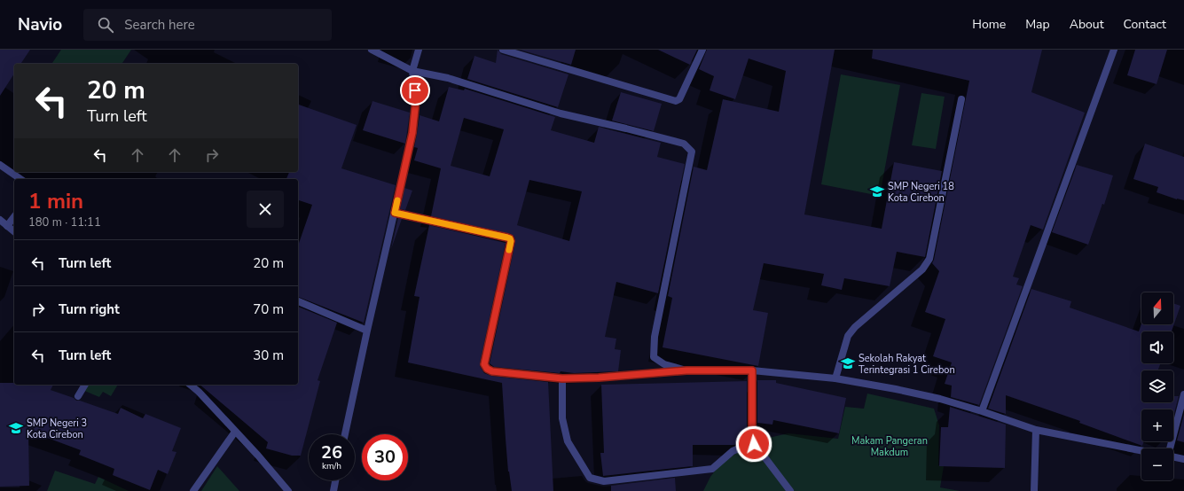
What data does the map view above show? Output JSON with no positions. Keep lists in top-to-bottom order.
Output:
{
  "parks": ["Makam Pangeran Makdum"],
  "places": {
    "school or university": ["SMP Negeri 18 Kota Cirebon", "Sekolah Rakyat Terintegrasi 1 Cirebon", "SMP Negeri 3 Kota Cirebon"]
  },
  "north": "top",
  "page": {
    "header": "Navio",
    "search": "Search here",
    "nav": [
      "Home",
      "Map",
      "About",
      "Contact"
    ],
    "turn": ["20 m", "Turn left"],
    "heading": ["1 min", "180 m · 11:11"],
    "list": [
      {
        "name": "Turn left",
        "value": "20 m"
      },
      {
        "name": "Turn right",
        "value": "70 m"
      },
      {
        "name": "Turn left",
        "value": "30 m"
      }
    ],
    "map_buttons": ["+", "−"],
    "speed": "26 km/h",
    "limit": "30"
  }
}
